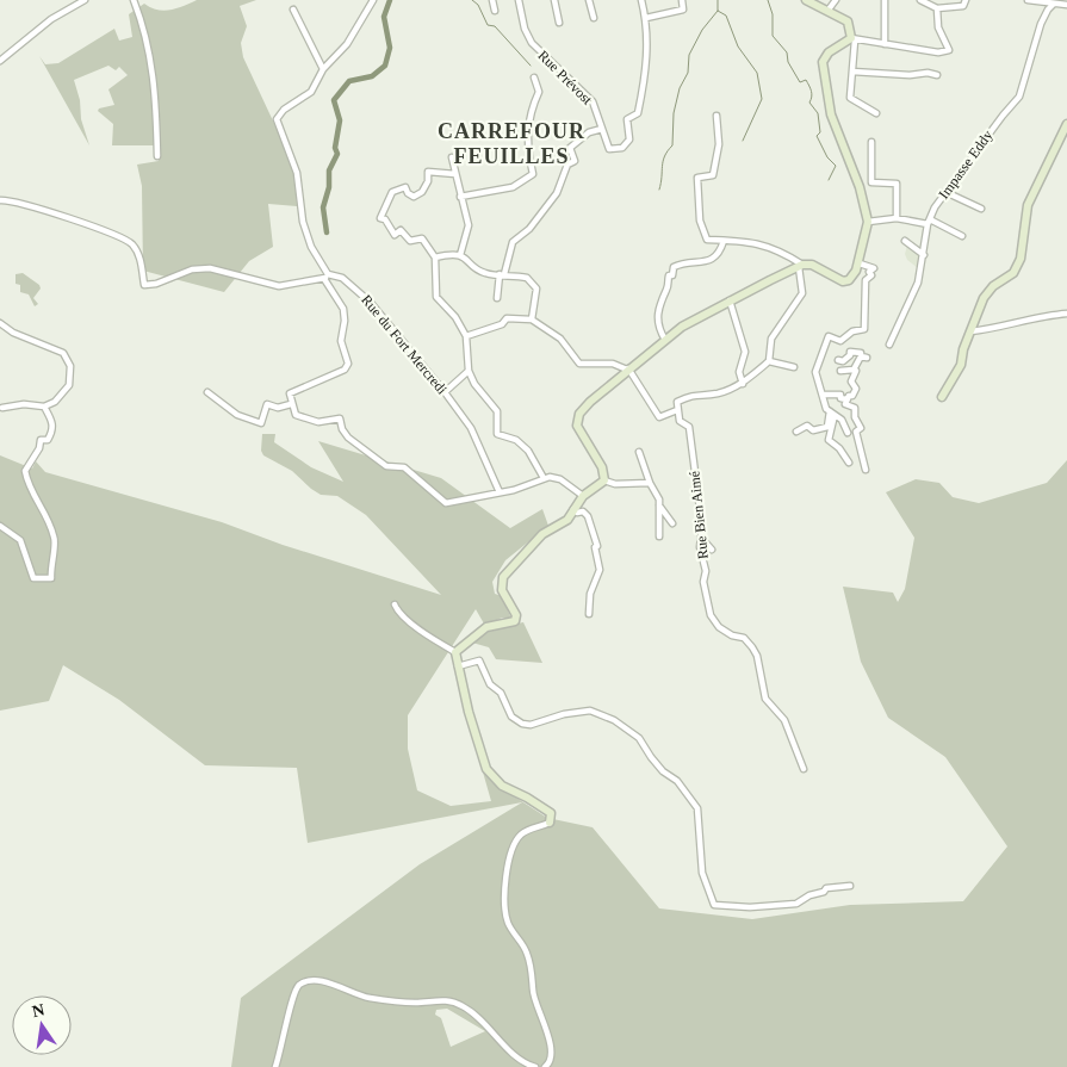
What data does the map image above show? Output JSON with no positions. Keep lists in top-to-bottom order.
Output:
{
  "streets": {
    "street": [
      "Rue Prévost",
      "Impasse Eddy",
      "Rue du Fort Mercredi",
      "Rue Bien Aimé"
    ]
  },
  "districts": ["CARREFOUR FEUILLES"],
  "north": "top"
}
